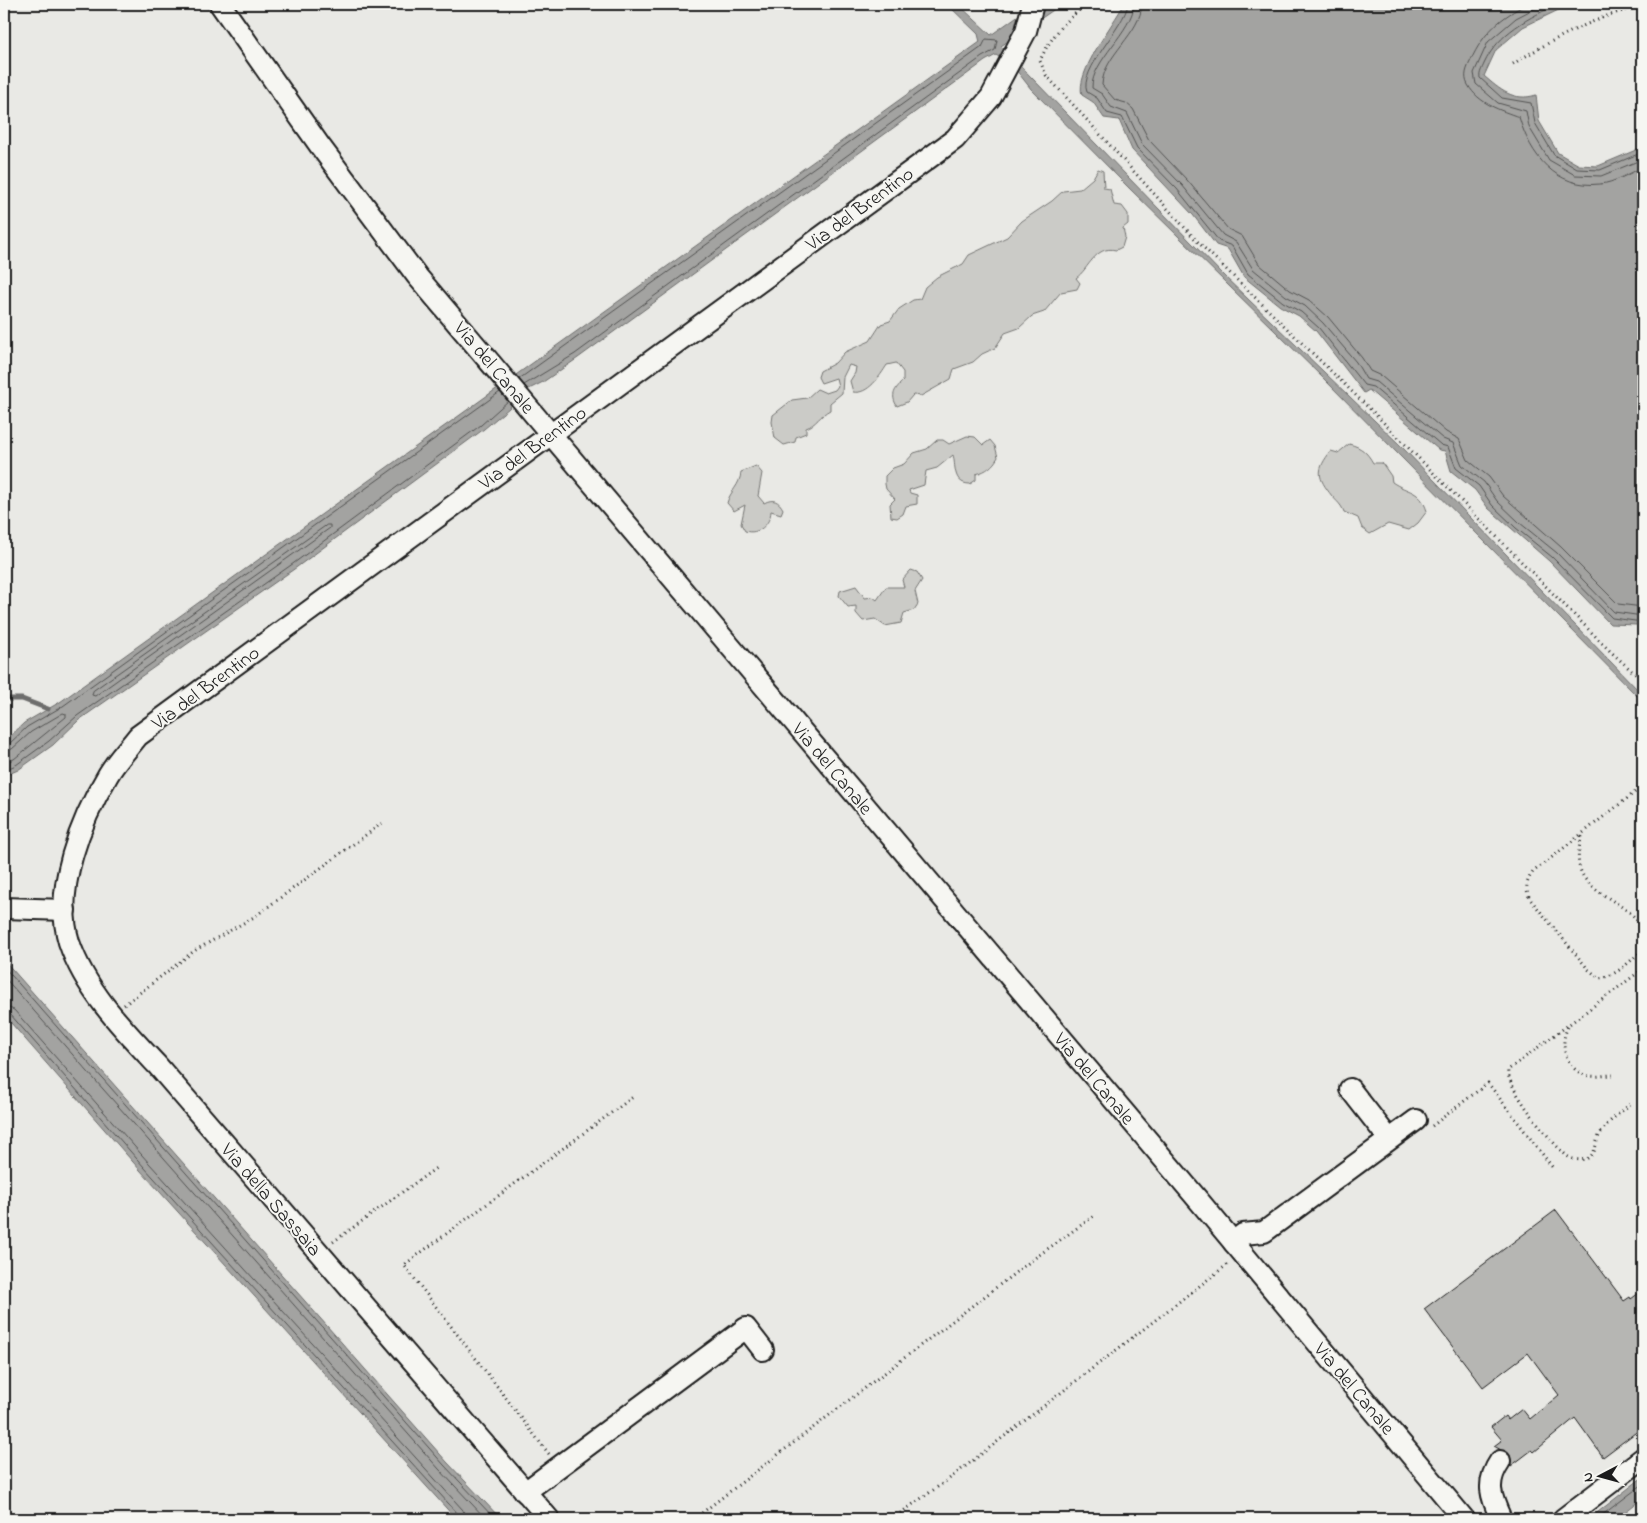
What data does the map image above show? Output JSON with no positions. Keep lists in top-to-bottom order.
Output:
{
  "streets": {
    "street": ["Via del Brentino", "Via del Canale", "Via della Sassaia"]
  },
  "crossings": [
    ["Via del Brentino", "Via del Canale"],
    ["Via del Brentino", "Via della Sassaia"]
  ],
  "north": "left"
}
